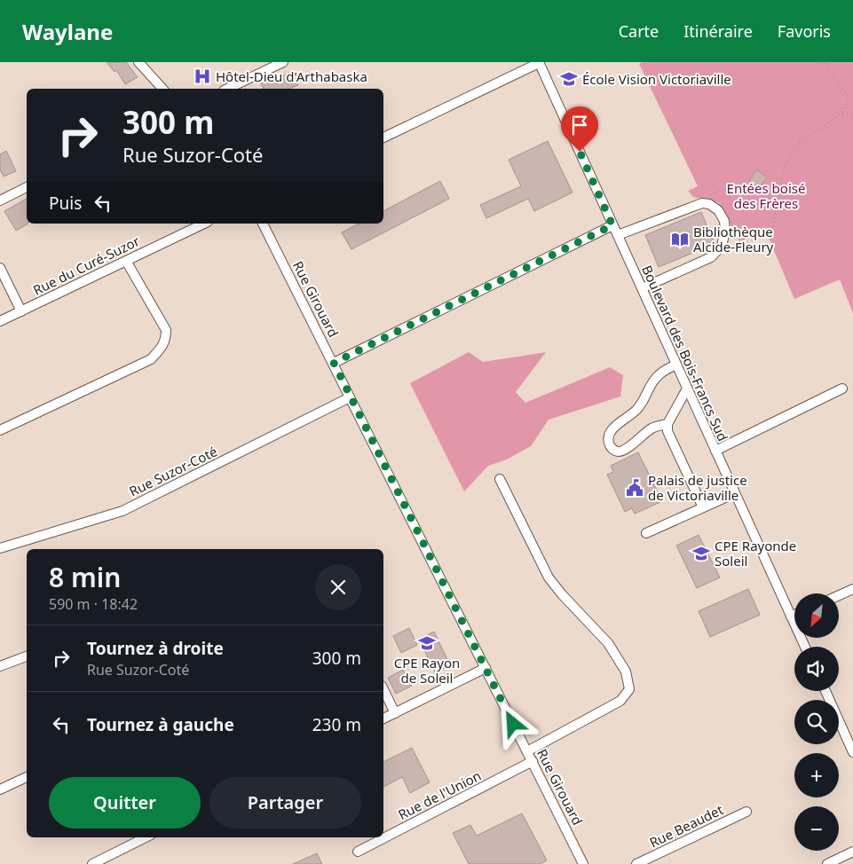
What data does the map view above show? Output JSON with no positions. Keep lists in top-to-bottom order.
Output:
{
  "streets": {
    "street": [
      "Rue du Curé-Suzor",
      "Rue Girouard",
      "Boulevard des Bois-Francs Sud",
      "Rue Suzor-Coté",
      "Rue de l'Union",
      "Rue Beaudet"
    ]
  },
  "crossings": [
    ["Rue Girouard", "Rue Suzor-Coté"],
    ["Rue Girouard", "Rue de l'Union"]
  ],
  "parks": ["Entées boisé des Frères"],
  "places": {
    "hospital": ["Hôtel-Dieu d'Arthabaska"],
    "school or university": ["École Vision Victoriaville", "CPE Rayonde Soleil", "CPE Rayon de Soleil"],
    "library": ["Bibliothèque Alcide-Fleury"],
    "public building": ["Palais de justice de Victoriaville"]
  },
  "north": "bottom left",
  "page": {
    "header": "Waylane",
    "nav": ["Carte", "Itinéraire", "Favoris"],
    "turn": ["300 m", "Rue Suzor-Coté"],
    "then": "Puis",
    "heading": ["8 min", "590 m · 18:42"],
    "map_buttons": ["+", "−"],
    "list": [
      {
        "name": "Tournez à droite",
        "note": "Rue Suzor-Coté",
        "value": "300 m"
      },
      {
        "name": "Tournez à gauche",
        "value": "230 m"
      }
    ],
    "buttons": ["Quitter", "Partager"]
  }
}
